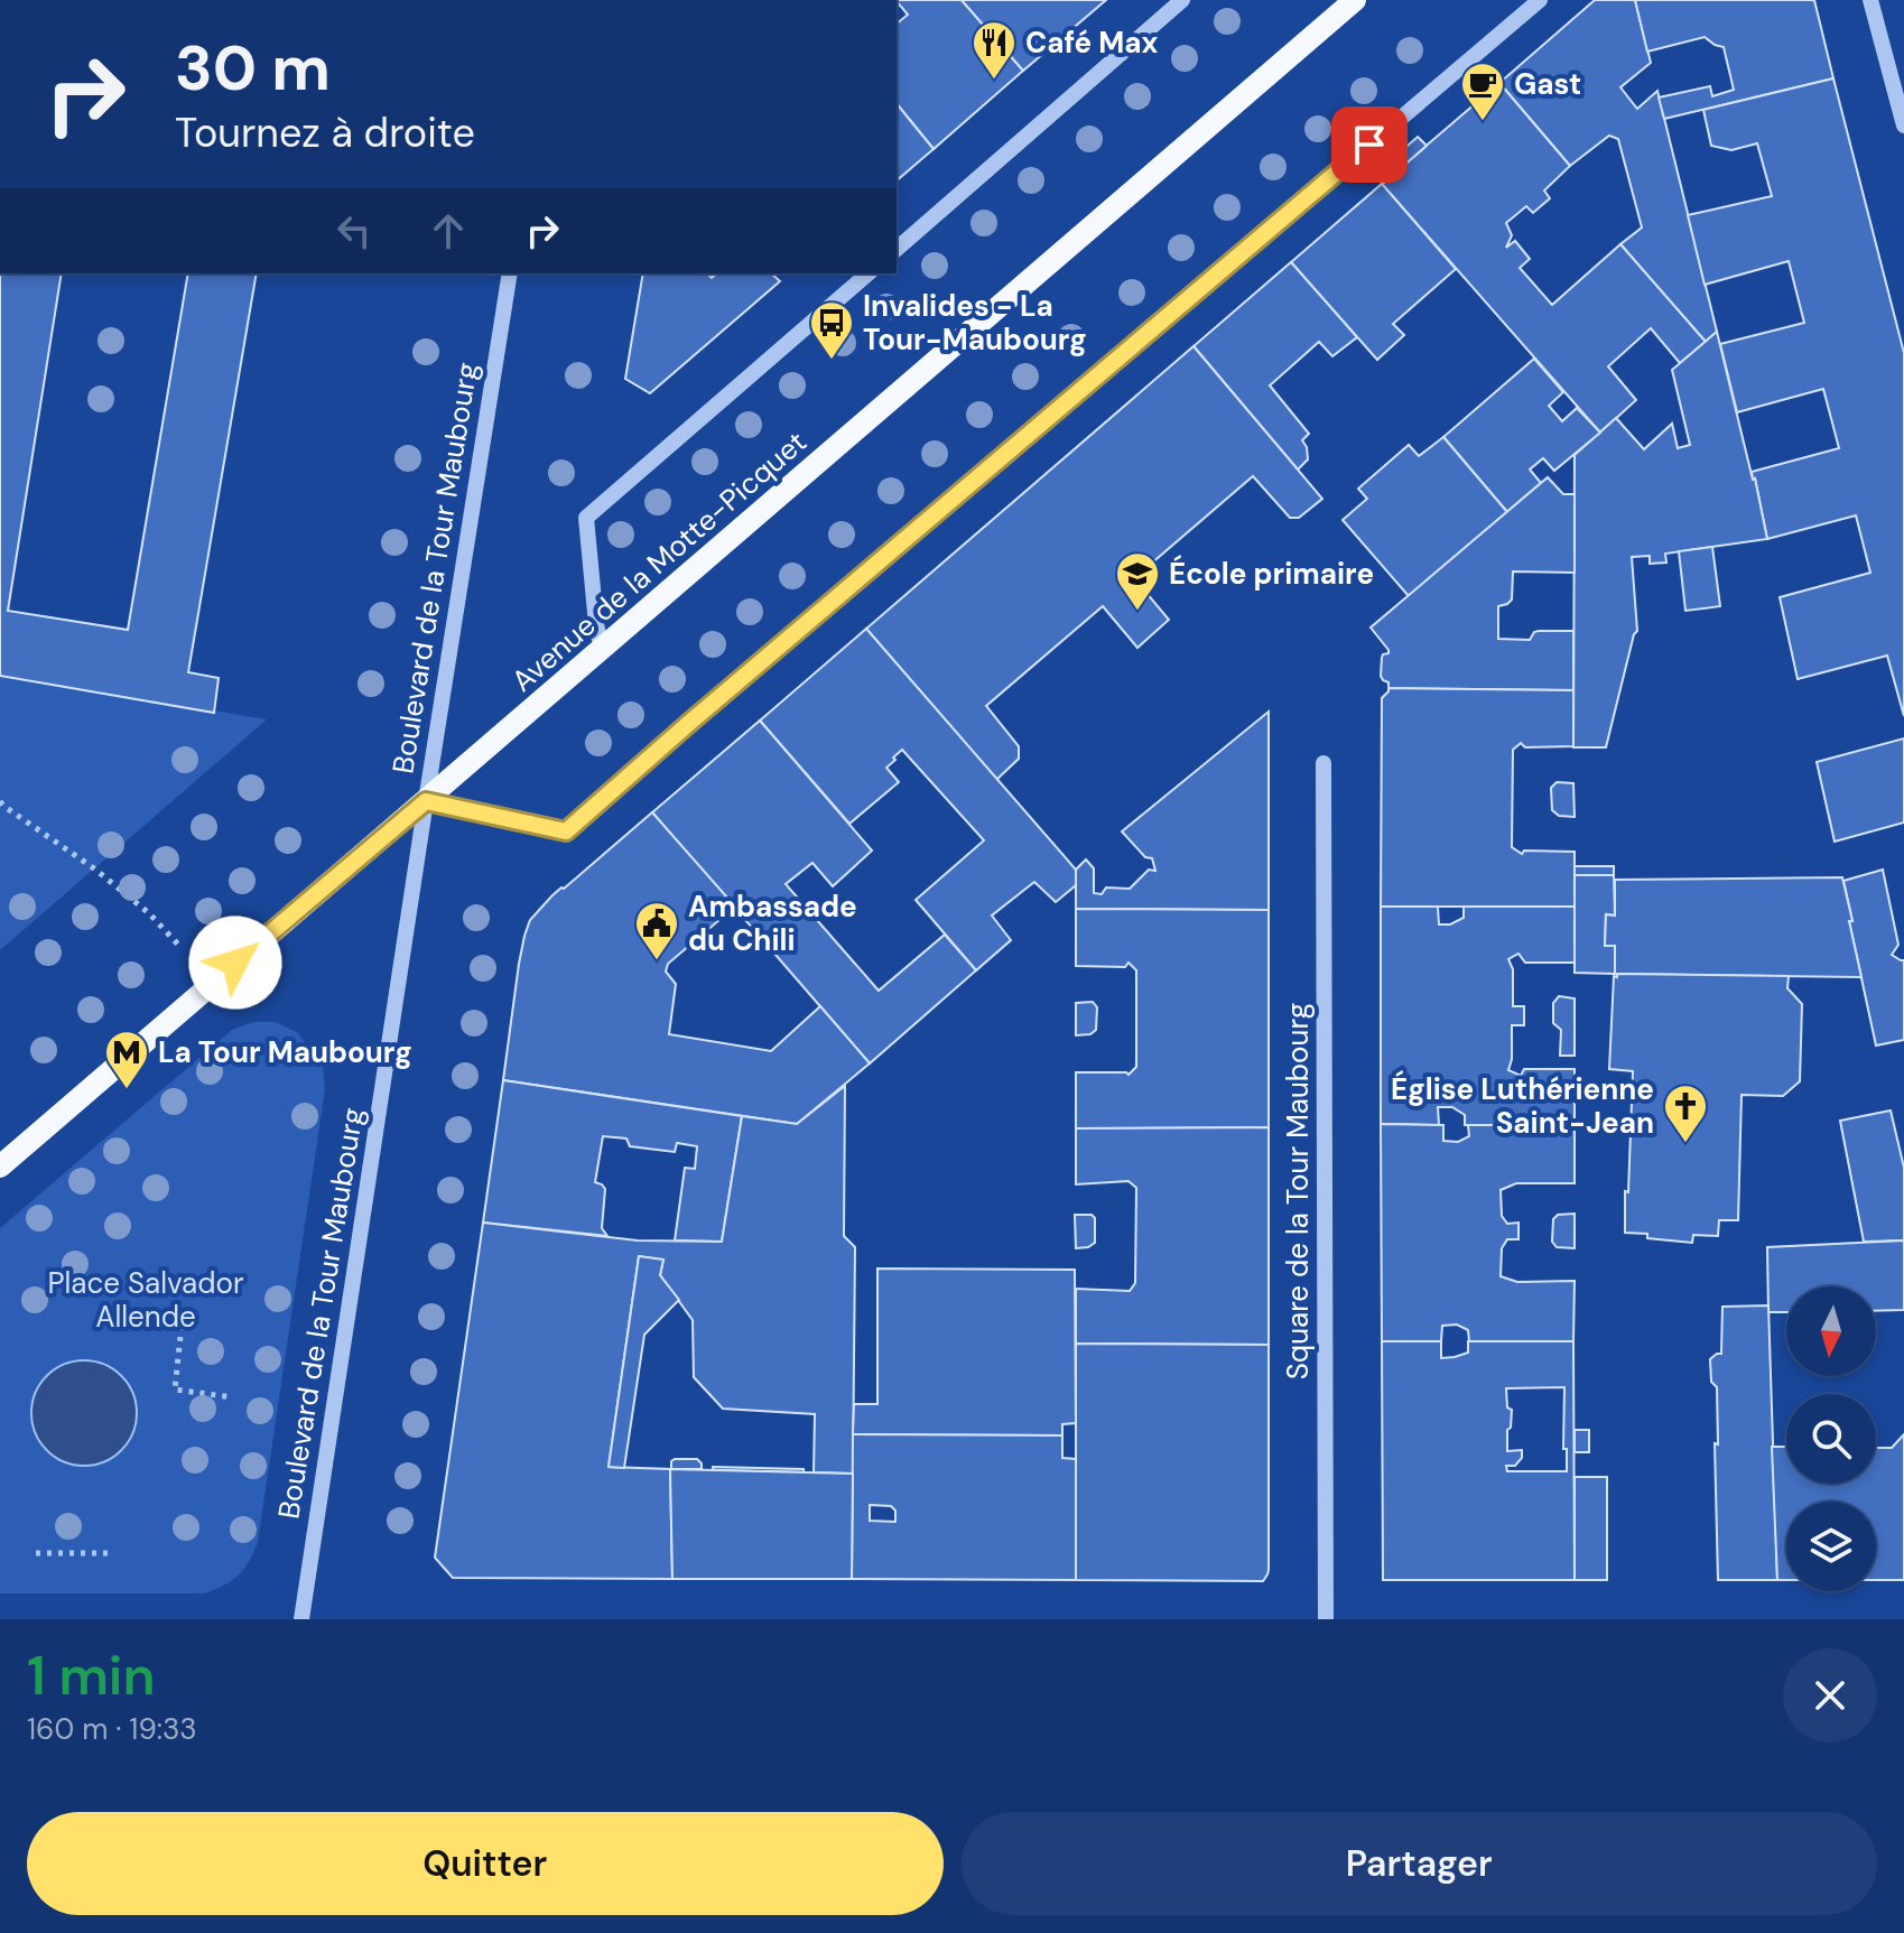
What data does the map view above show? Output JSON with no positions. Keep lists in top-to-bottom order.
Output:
{
  "streets": {
    "main road": ["Avenue de la Motte-Picquet"],
    "street": ["Boulevard de la Tour Maubourg", "Square de la Tour Maubourg"]
  },
  "crossings": [
    ["Avenue de la Motte-Picquet", "Boulevard de la Tour Maubourg"]
  ],
  "parks": ["Place Salvador Allende"],
  "places": {
    "restaurant": ["Café Max"],
    "cafe": ["Gast"],
    "bus stop": ["Invalides - La Tour-Maubourg"],
    "school or university": ["École primaire"],
    "public building": ["Ambassade du Chili"],
    "metro station": ["La Tour Maubourg"],
    "church": ["Église Luthérienne Saint-Jean"]
  },
  "north": "bottom",
  "page": {
    "turn": ["30 m", "Tournez à droite"],
    "heading": ["1 min", "160 m · 19:33"],
    "buttons": ["Quitter", "Partager"]
  }
}
